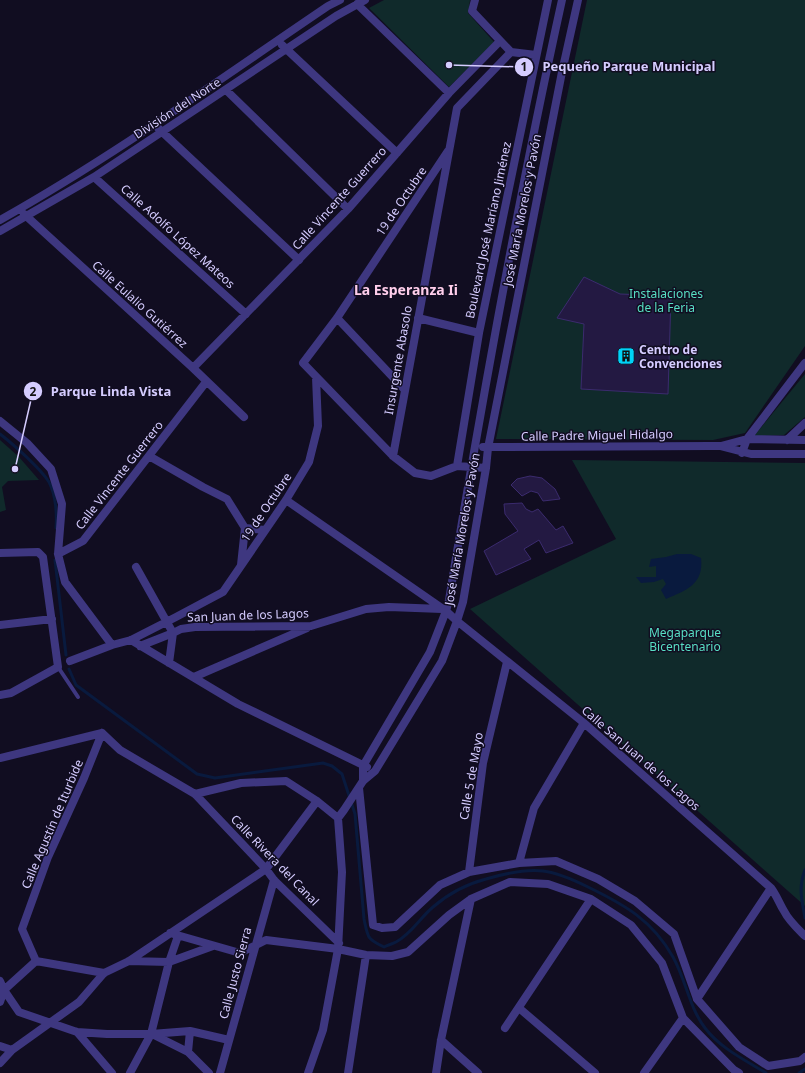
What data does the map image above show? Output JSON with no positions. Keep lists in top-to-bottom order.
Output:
{
  "streets": {
    "street": [
      "División del Norte",
      "Calle Vincente Guerrero",
      "19 de Octubre",
      "José María Morelos y Pavón",
      "Boulevard José Maríano Jiménez",
      "Calle Adolfo López Mateos",
      "Calle Eulalio Gutiérrez",
      "Insurgente Abasolo",
      "Calle Padre Miguel Hidalgo",
      "San Juan de los Lagos",
      "Calle San Juan de los Lagos",
      "Calle 5 de Mayo",
      "Calle Agustín de Iturbide",
      "Calle Rivera del Canal",
      "Calle Justo Sierra"
    ]
  },
  "crossings": [
    ["División del Norte", "Calle Adolfo López Mateos"],
    ["División del Norte", "Calle Eulalio Gutiérrez"],
    ["Calle Vincente Guerrero", "Calle Adolfo López Mateos"],
    ["Calle Vincente Guerrero", "Calle Eulalio Gutiérrez"],
    ["19 de Octubre", "Insurgente Abasolo"],
    ["19 de Octubre", "Calle San Juan de los Lagos"],
    ["José María Morelos y Pavón", "Calle Padre Miguel Hidalgo"],
    ["José María Morelos y Pavón", "San Juan de los Lagos"],
    ["José María Morelos y Pavón", "Calle San Juan de los Lagos"],
    ["San Juan de los Lagos", "Calle San Juan de los Lagos"],
    ["Calle San Juan de los Lagos", "Calle 5 de Mayo"],
    ["Calle Agustín de Iturbide", "Calle Rivera del Canal"],
    ["Calle Rivera del Canal", "Calle Justo Sierra"]
  ],
  "districts": ["La Esperanza Ii"],
  "parks": ["Instalaciones de la Feria", "Megaparque Bicentenario"],
  "places": {
    "other": ["Pequeño Parque Municipal", "Parque Linda Vista"],
    "building": ["Centro de Convenciones"]
  }
}
